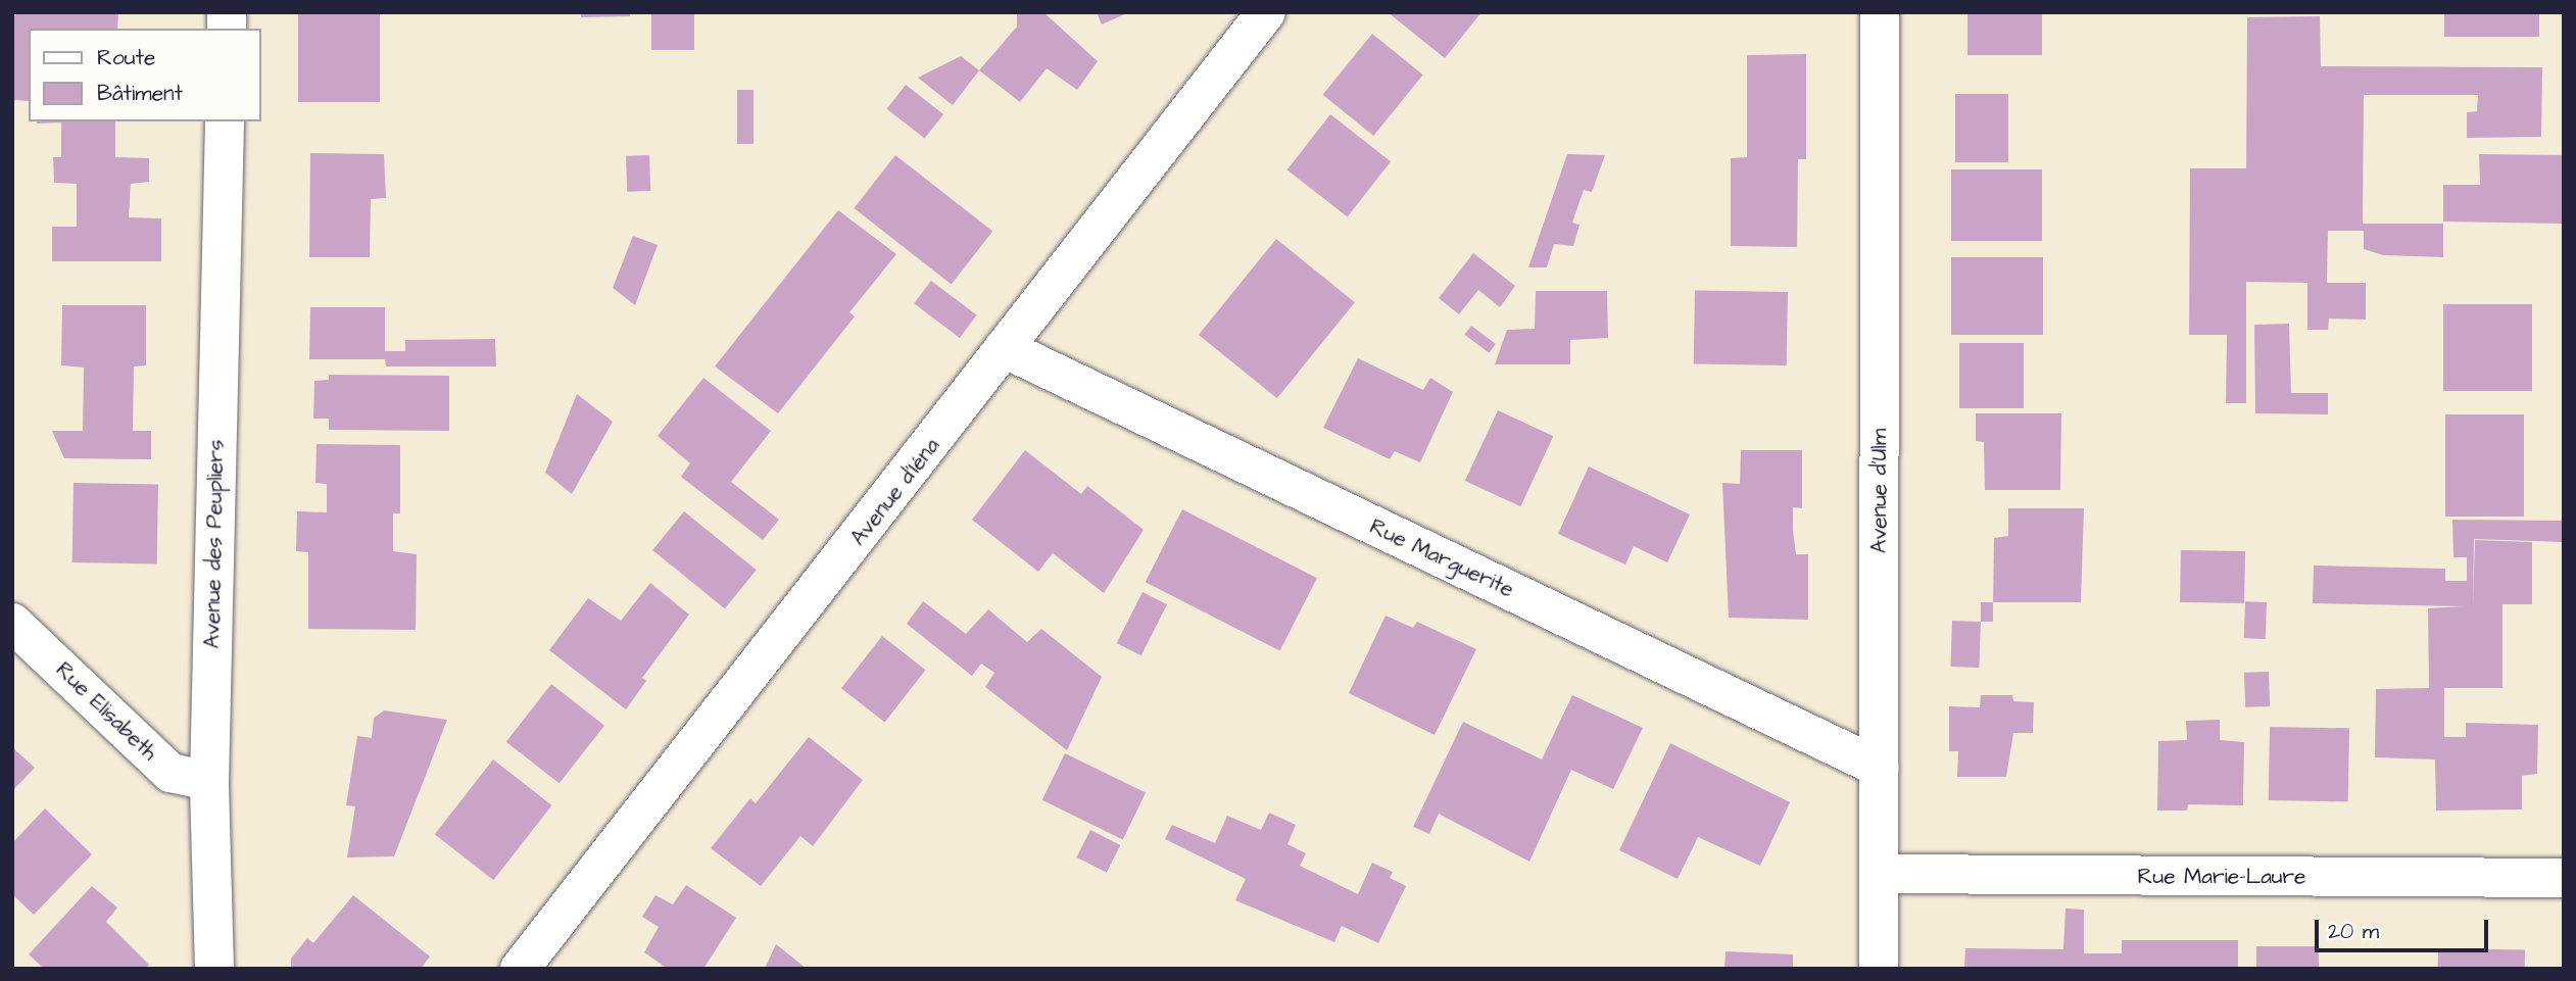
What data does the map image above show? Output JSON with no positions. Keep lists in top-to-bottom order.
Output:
{
  "streets": {
    "street": [
      "Avenue d'Ulm",
      "Avenue d'Iéna",
      "Avenue des Peupliers",
      "Rue Marguerite",
      "Rue Elisabeth",
      "Rue Marie-Laure"
    ]
  },
  "crossings": [
    ["Avenue d'Ulm", "Rue Marguerite"],
    ["Avenue d'Ulm", "Rue Marie-Laure"],
    ["Avenue d'Iéna", "Rue Marguerite"],
    ["Avenue des Peupliers", "Rue Elisabeth"]
  ],
  "legend": ["Route", "Bâtiment"],
  "scale_bar": "20 m"
}
